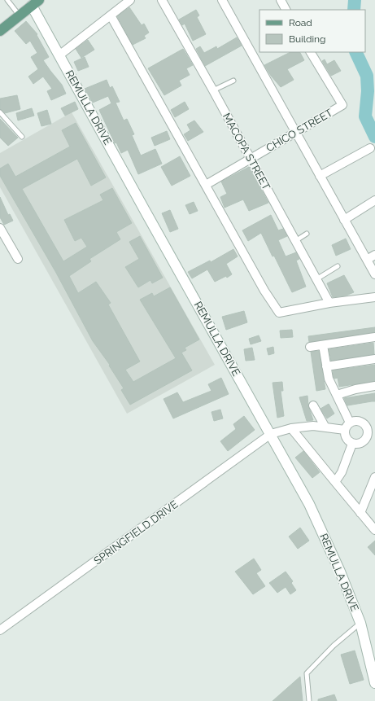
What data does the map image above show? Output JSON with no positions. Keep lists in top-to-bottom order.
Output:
{
  "streets": {
    "main road": ["REMULLA DRIVE"],
    "street": ["CHICO STREET", "MACOPA STREET", "SPRINGFIELD DRIVE"]
  },
  "crossings": [
    ["REMULLA DRIVE", "SPRINGFIELD DRIVE"],
    ["CHICO STREET", "MACOPA STREET"]
  ],
  "legend": ["Road", "Building"]
}
